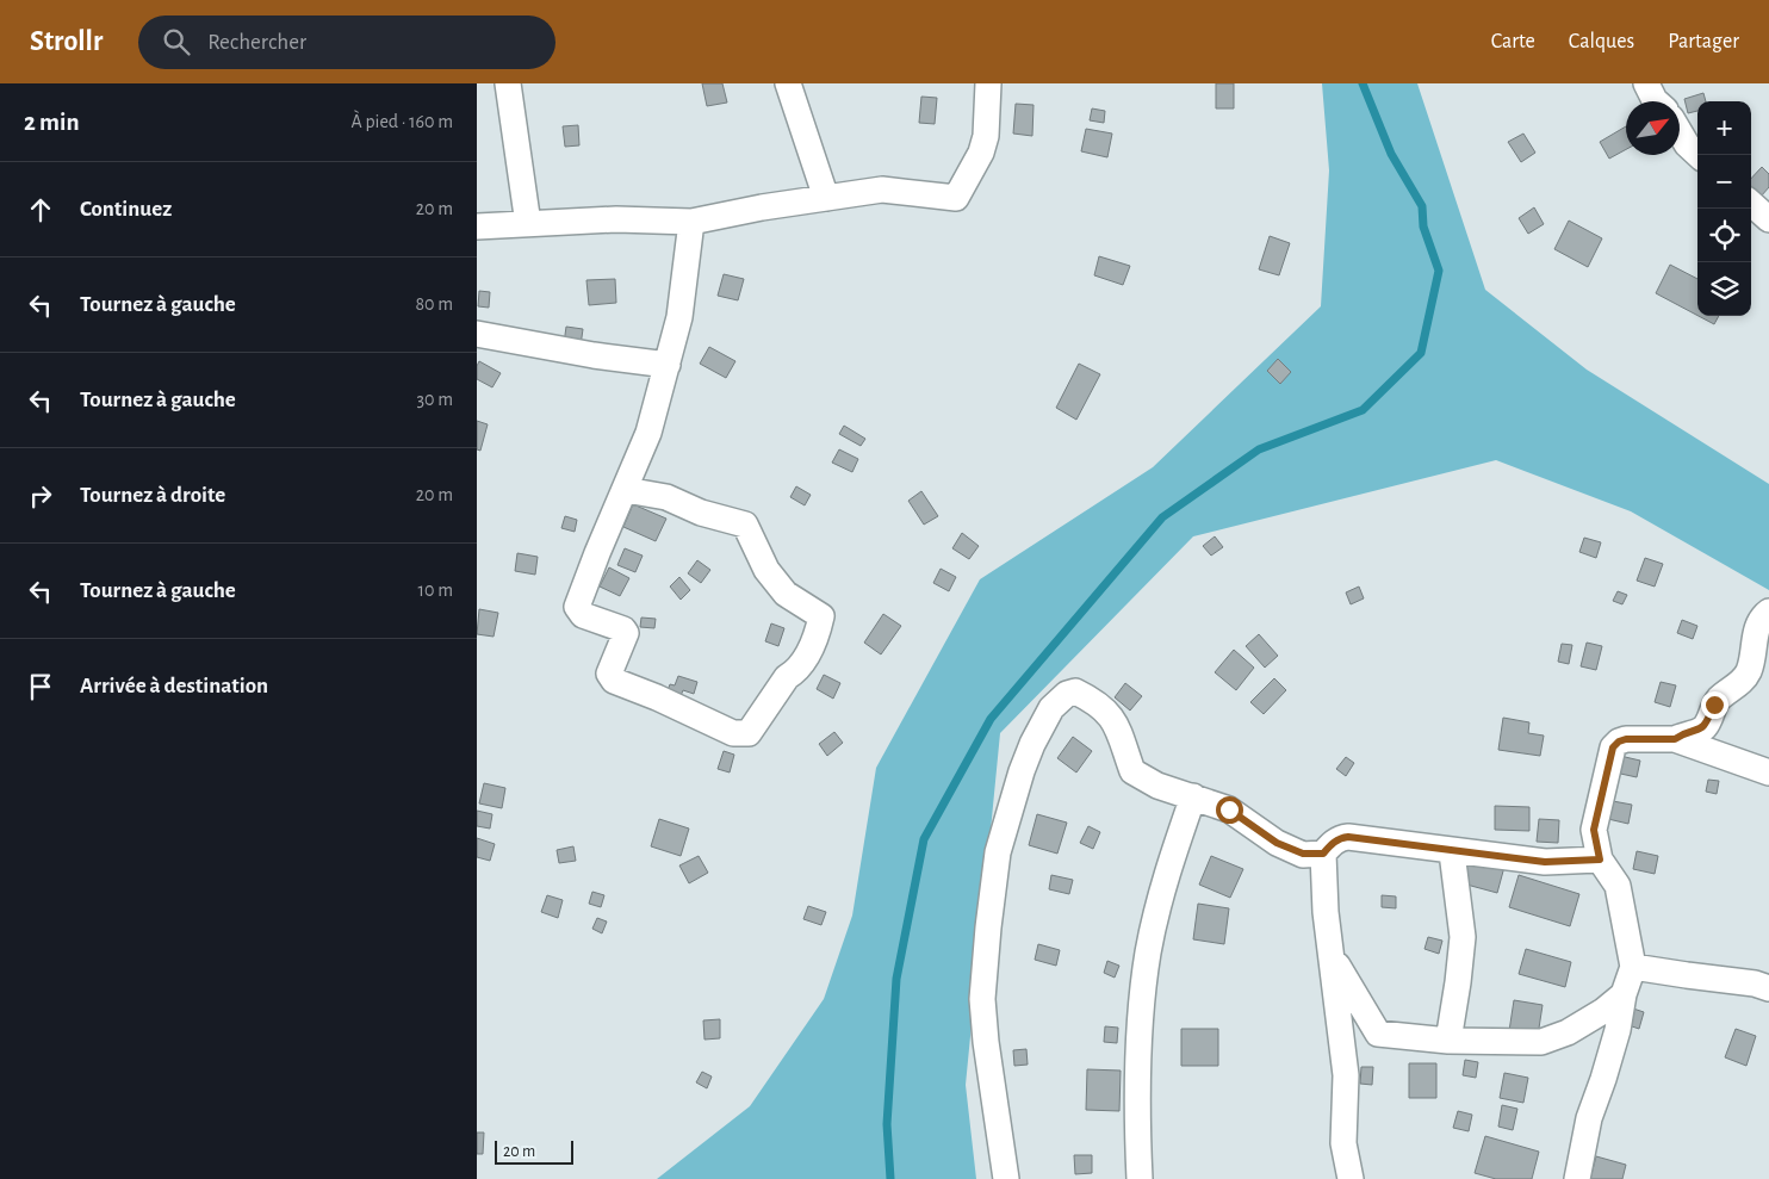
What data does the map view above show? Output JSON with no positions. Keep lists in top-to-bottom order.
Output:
{
  "scale_bar": "20 m",
  "north": "top right",
  "page": {
    "header": "Strollr",
    "search": "Rechercher",
    "nav": ["Carte", "Calques", "Partager"],
    "heading": ["2 min", "À pied · 160 m"],
    "map_buttons": ["+", "−"],
    "list": [
      ["Continuez", "20 m"],
      ["Tournez à gauche", "80 m"],
      ["Tournez à gauche", "30 m"],
      ["Tournez à droite", "20 m"],
      ["Tournez à gauche", "10 m"],
      "Arrivée à destination"
    ],
    "scale": "20 m"
  }
}
